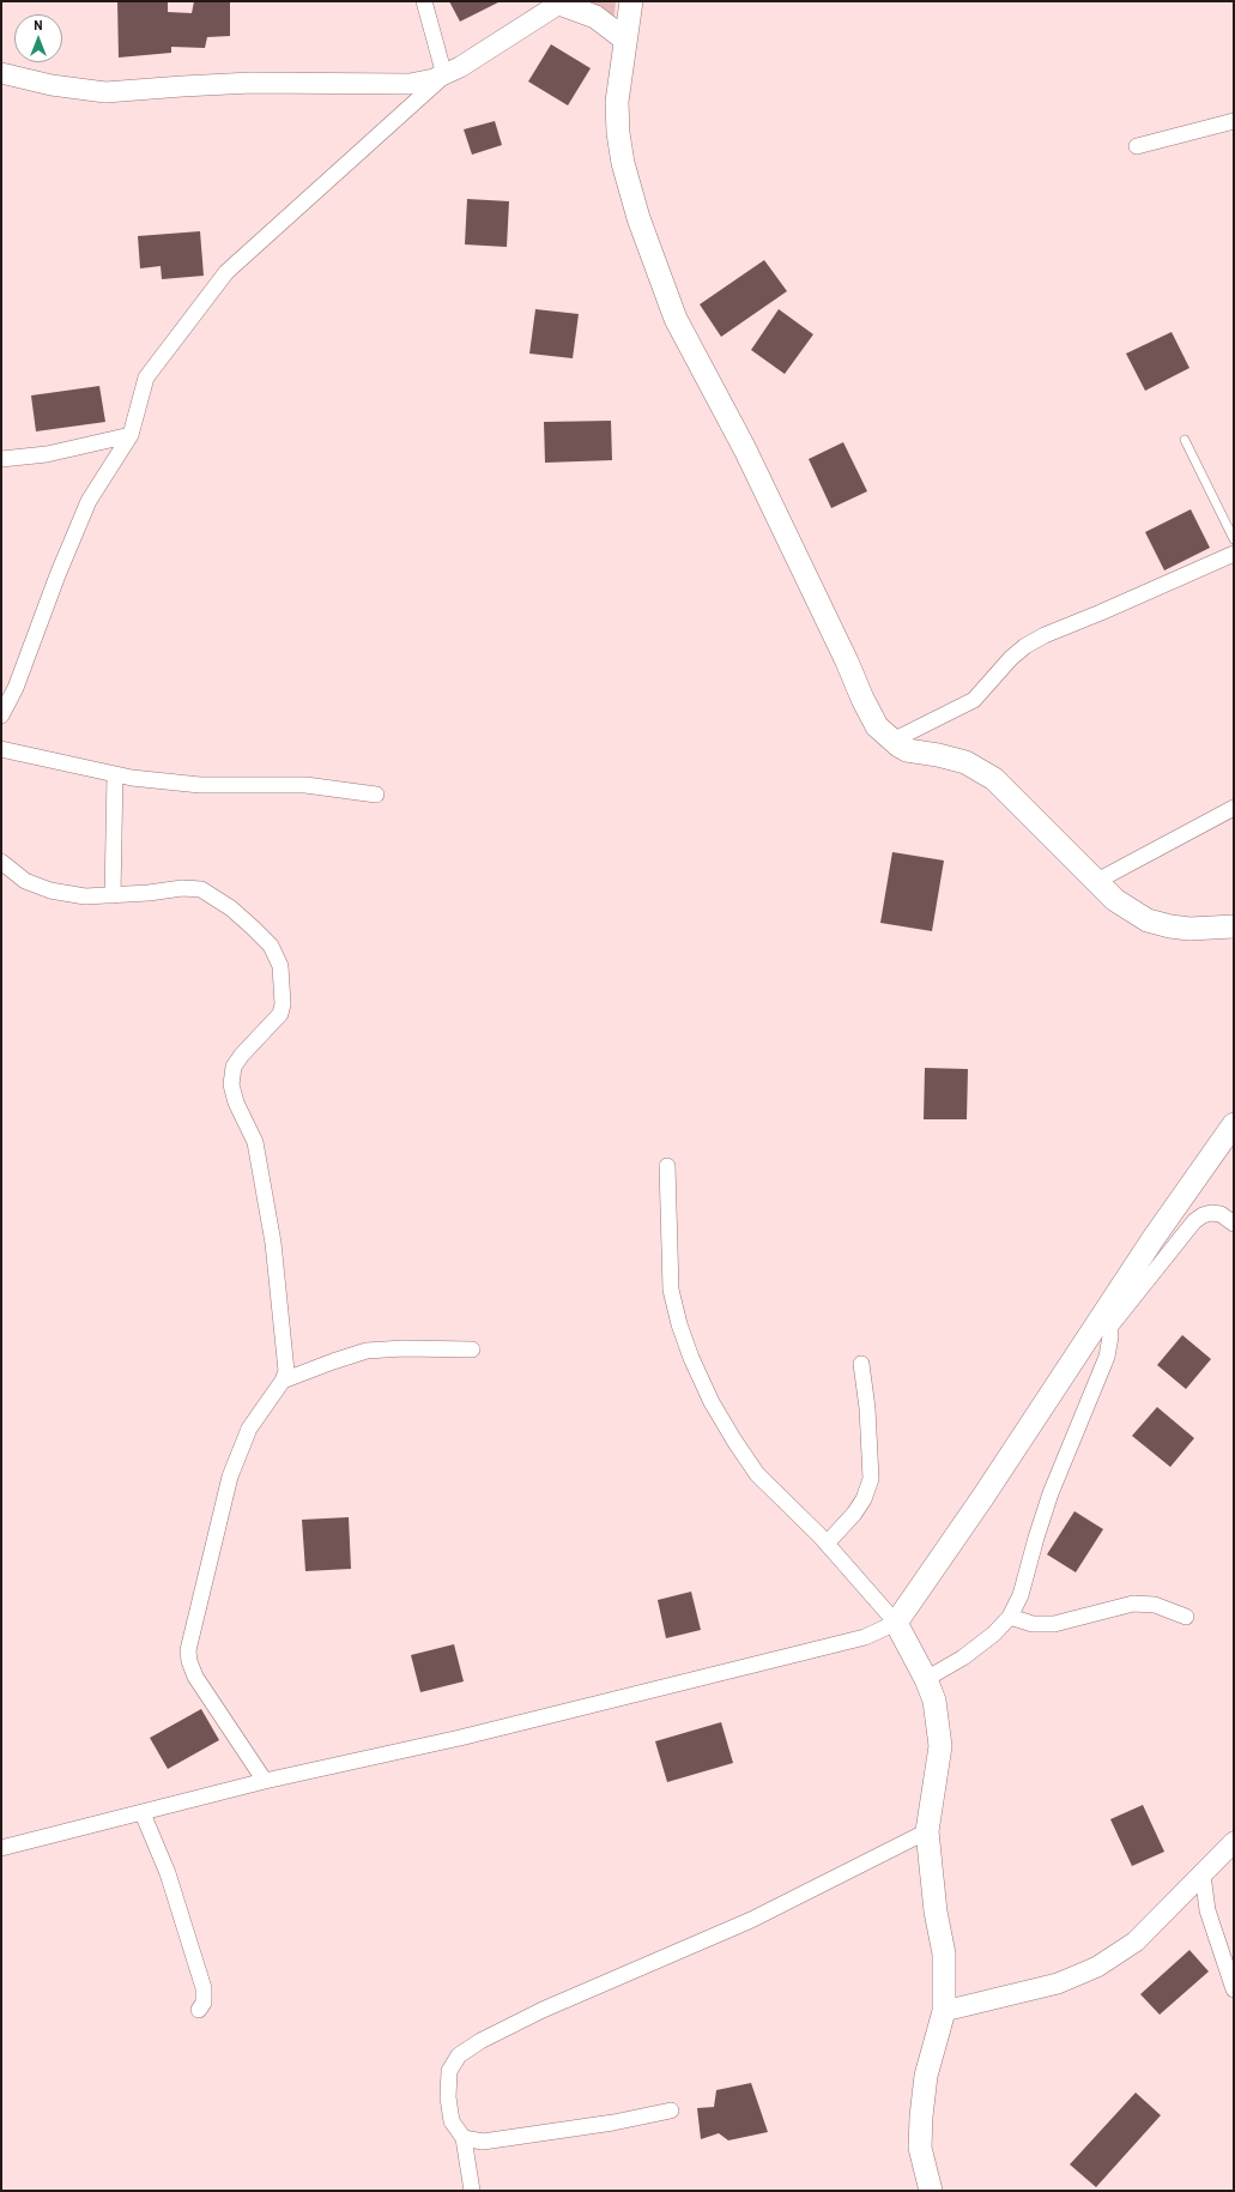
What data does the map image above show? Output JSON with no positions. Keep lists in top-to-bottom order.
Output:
{
  "north": "top"
}
